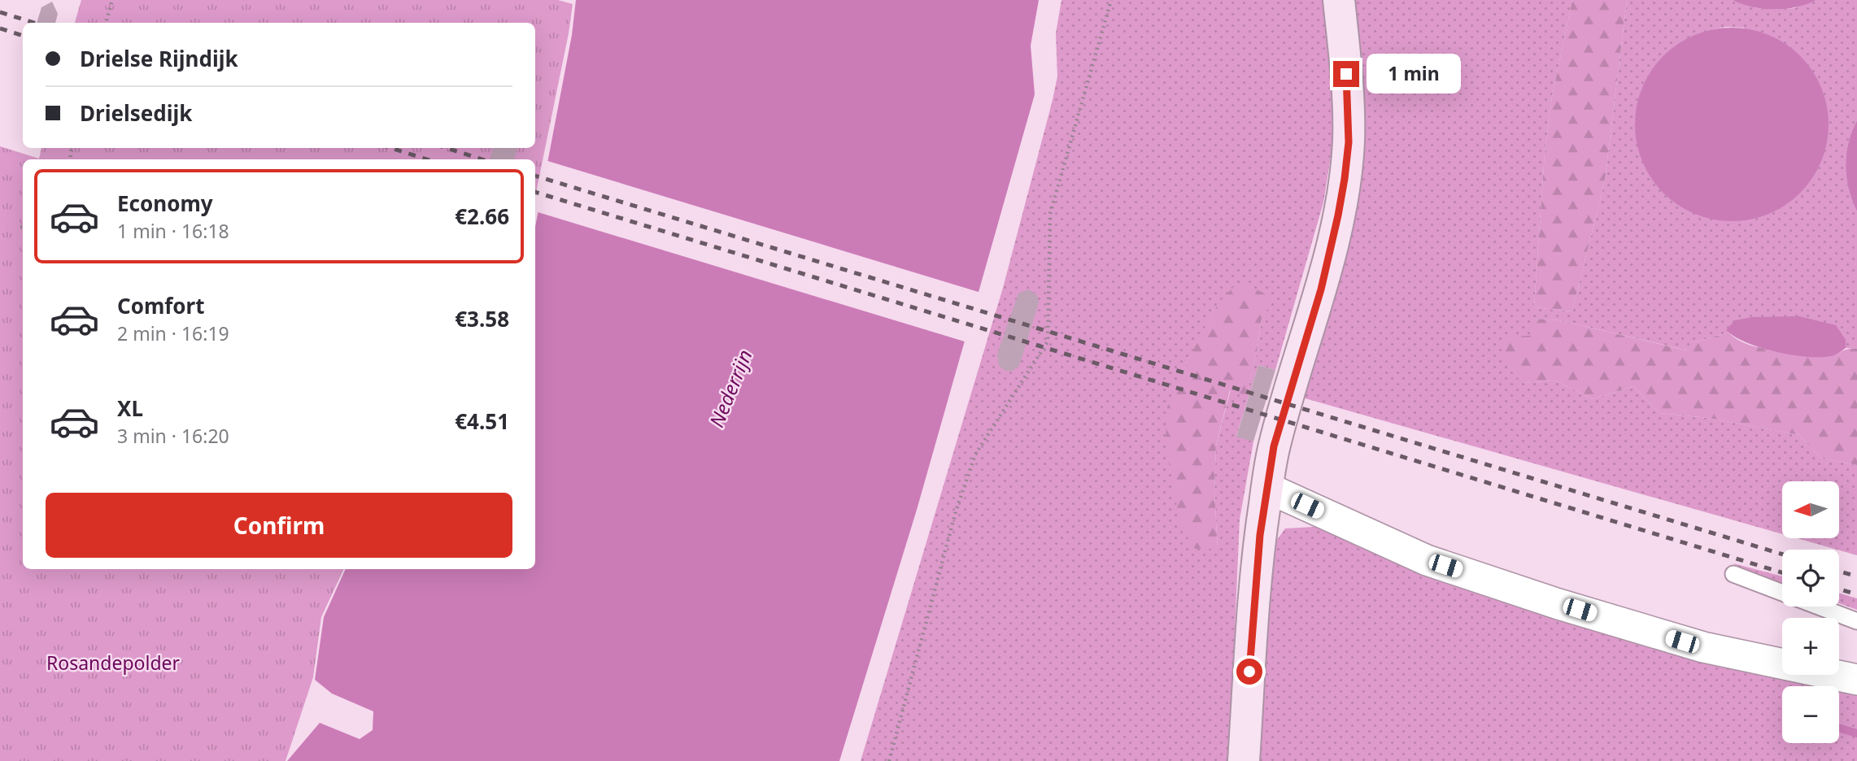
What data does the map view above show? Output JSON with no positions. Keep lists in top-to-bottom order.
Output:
{
  "water": ["Nederrijn"],
  "parks": ["Rosandepolder"],
  "north": "left",
  "page": {
    "banner": ["Drielse Rijndijk", "Drielsedijk"],
    "bubble": "1 min",
    "list": [
      {
        "name": "Economy",
        "note": "1 min · 16:18",
        "value": "€2.66"
      },
      {
        "name": "Comfort",
        "note": "2 min · 16:19",
        "value": "€3.58"
      },
      {
        "name": "XL",
        "note": "3 min · 16:20",
        "value": "€4.51"
      }
    ],
    "map_buttons": ["+", "−"],
    "buttons": "Confirm"
  }
}
